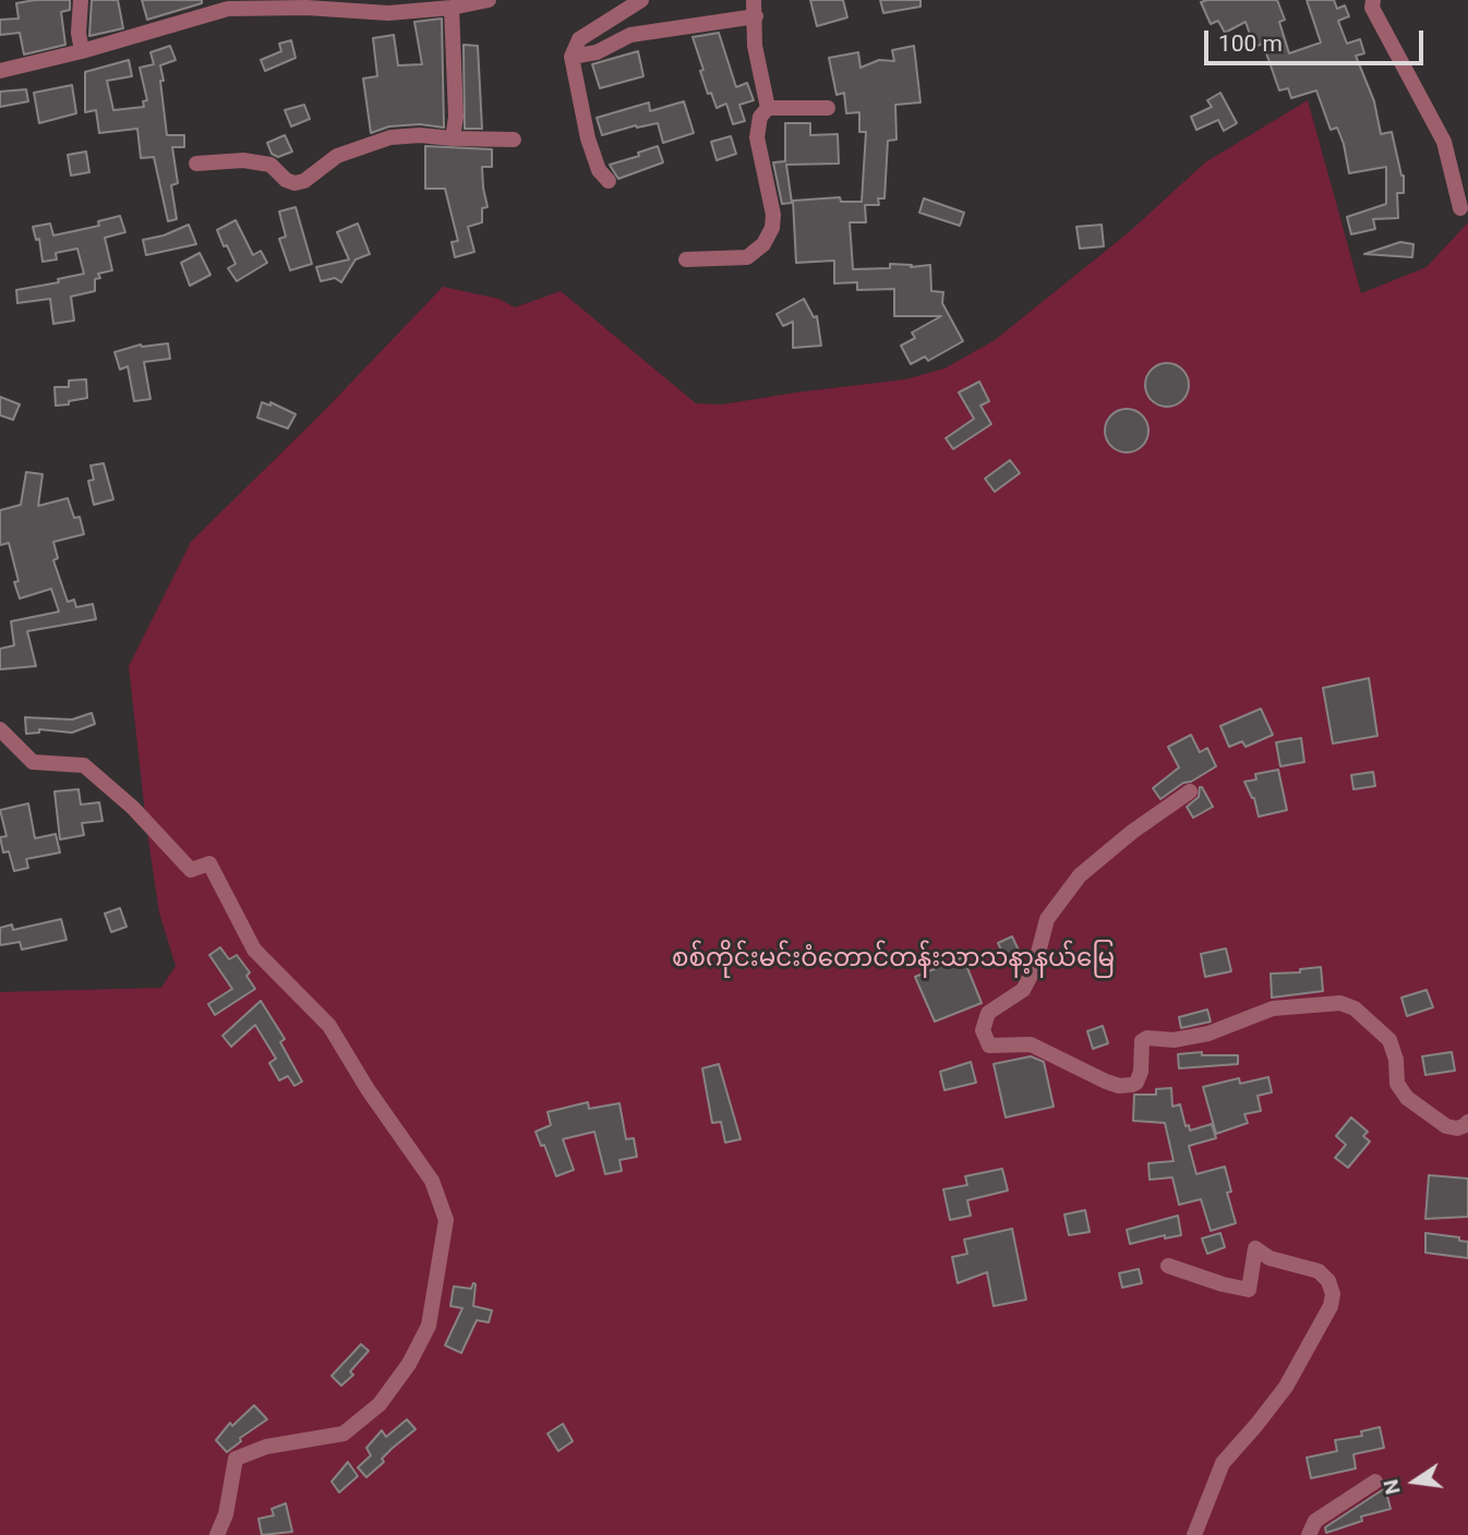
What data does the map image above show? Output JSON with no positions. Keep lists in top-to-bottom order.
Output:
{
  "parks": ["စစ်ကိုင်းမင်းဝံတောင်တန်းသာသနာ့နယ်မြေ"],
  "scale_bar": "100 m",
  "north": "left"
}
